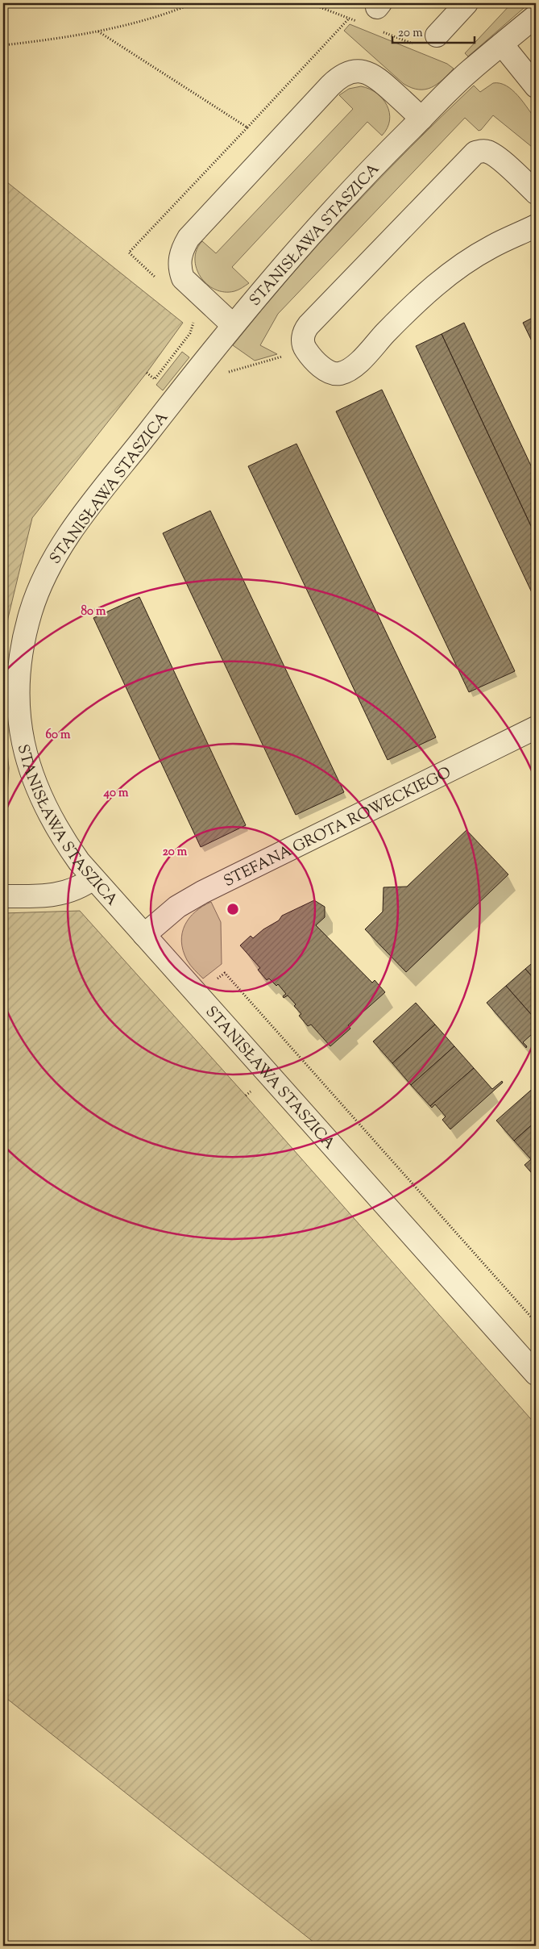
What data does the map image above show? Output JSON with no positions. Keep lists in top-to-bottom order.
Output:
{
  "streets": {
    "street": ["STANISŁAWA STASZICA", "STEFANA GROTA ROWECKIEGO"]
  },
  "crossings": [
    ["STANISŁAWA STASZICA", "STEFANA GROTA ROWECKIEGO"]
  ],
  "scale_bar": "20 m",
  "rings": [
    "80 m",
    "60 m",
    "40 m",
    "20 m"
  ]
}
